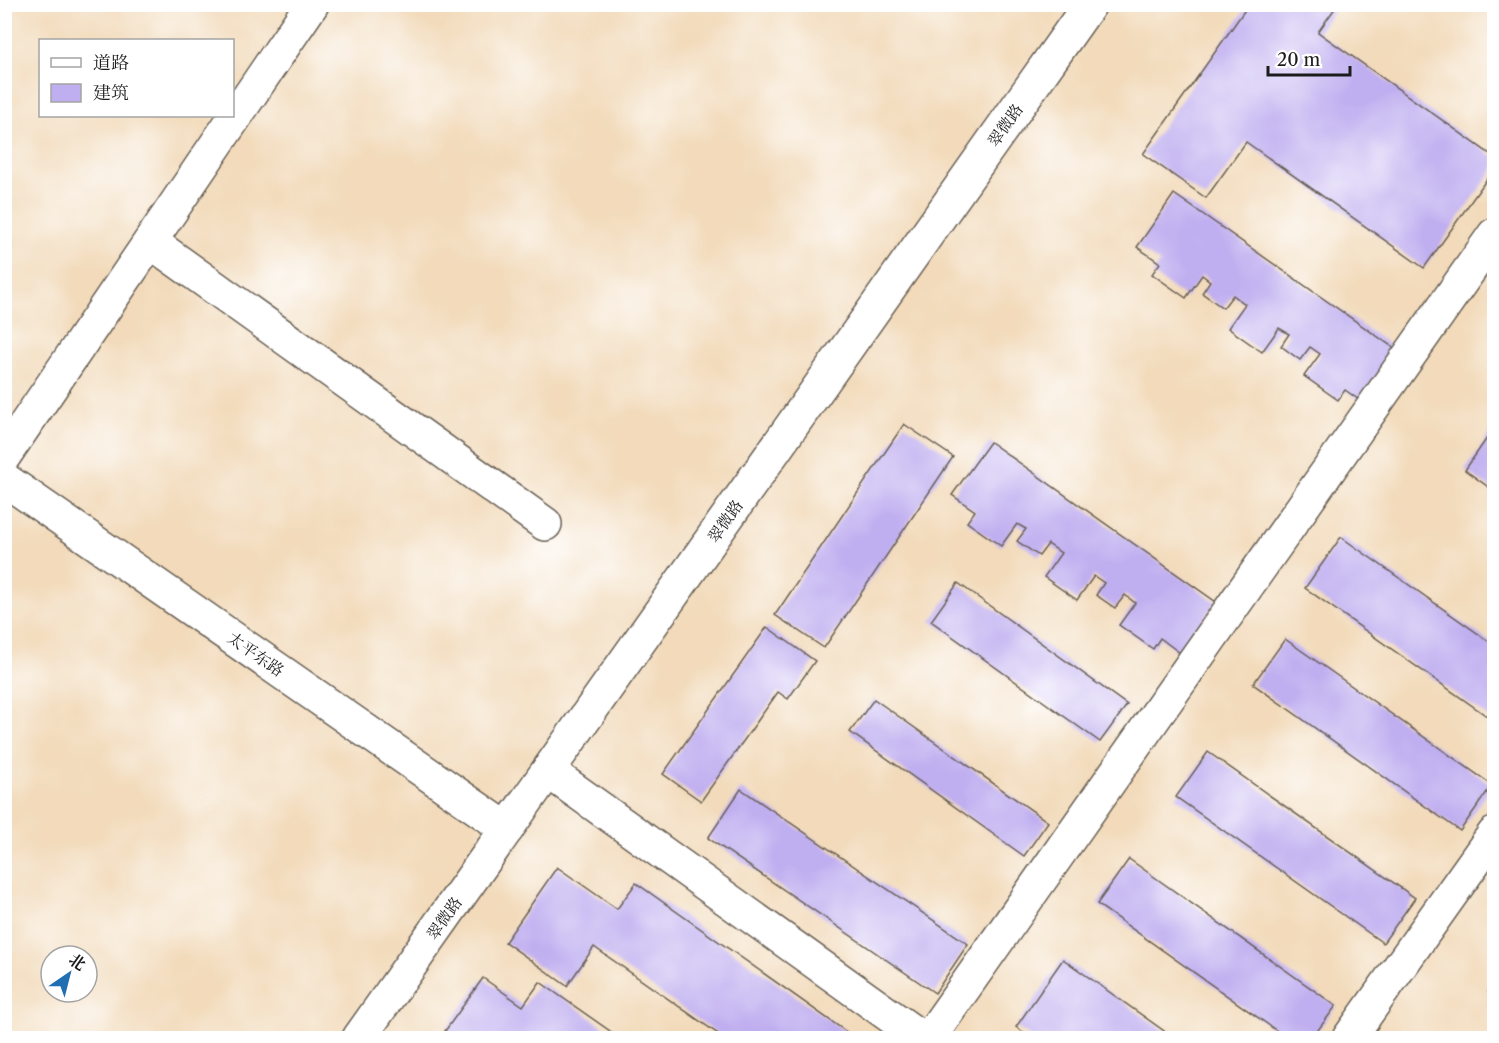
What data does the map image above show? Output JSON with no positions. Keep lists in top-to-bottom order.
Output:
{
  "streets": {
    "street": ["翠微路", "太平东路"]
  },
  "crossings": [
    ["翠微路", "太平东路"]
  ],
  "legend": ["道路", "建筑"],
  "scale_bar": "20 m",
  "north": "top right"
}
